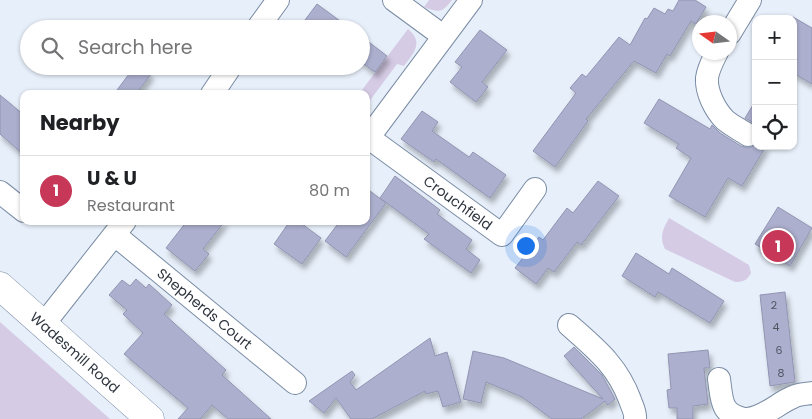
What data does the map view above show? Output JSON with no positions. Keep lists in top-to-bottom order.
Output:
{
  "streets": {
    "main road": ["Wadesmill Road"],
    "street": ["Crouchfield", "Shepherds Court"]
  },
  "house_numbers": [
    "2",
    "4",
    "6",
    "8"
  ],
  "north": "left",
  "page": {
    "map_buttons": ["+", "−"],
    "search": "Search here",
    "heading": "Nearby",
    "list": [
      {
        "mark": "1",
        "name": "U & U",
        "note": "Restaurant",
        "value": "80 m"
      }
    ],
    "pins": "1"
  }
}
